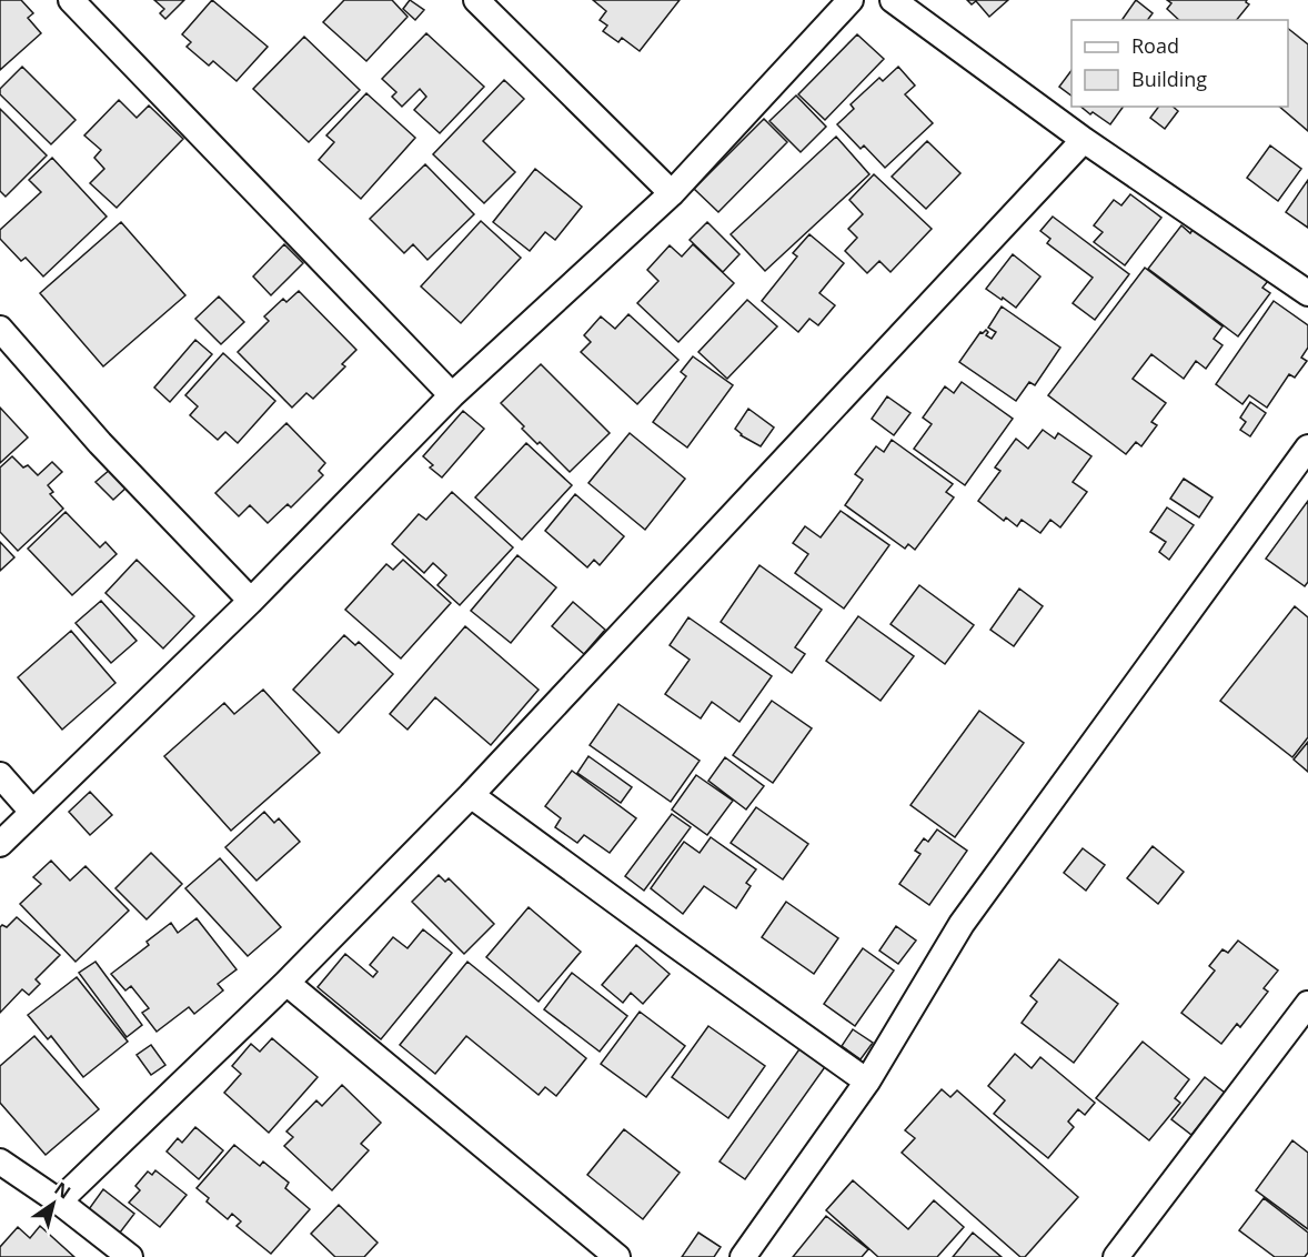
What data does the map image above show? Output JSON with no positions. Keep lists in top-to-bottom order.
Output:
{
  "legend": ["Road", "Building"],
  "north": "top right"
}
